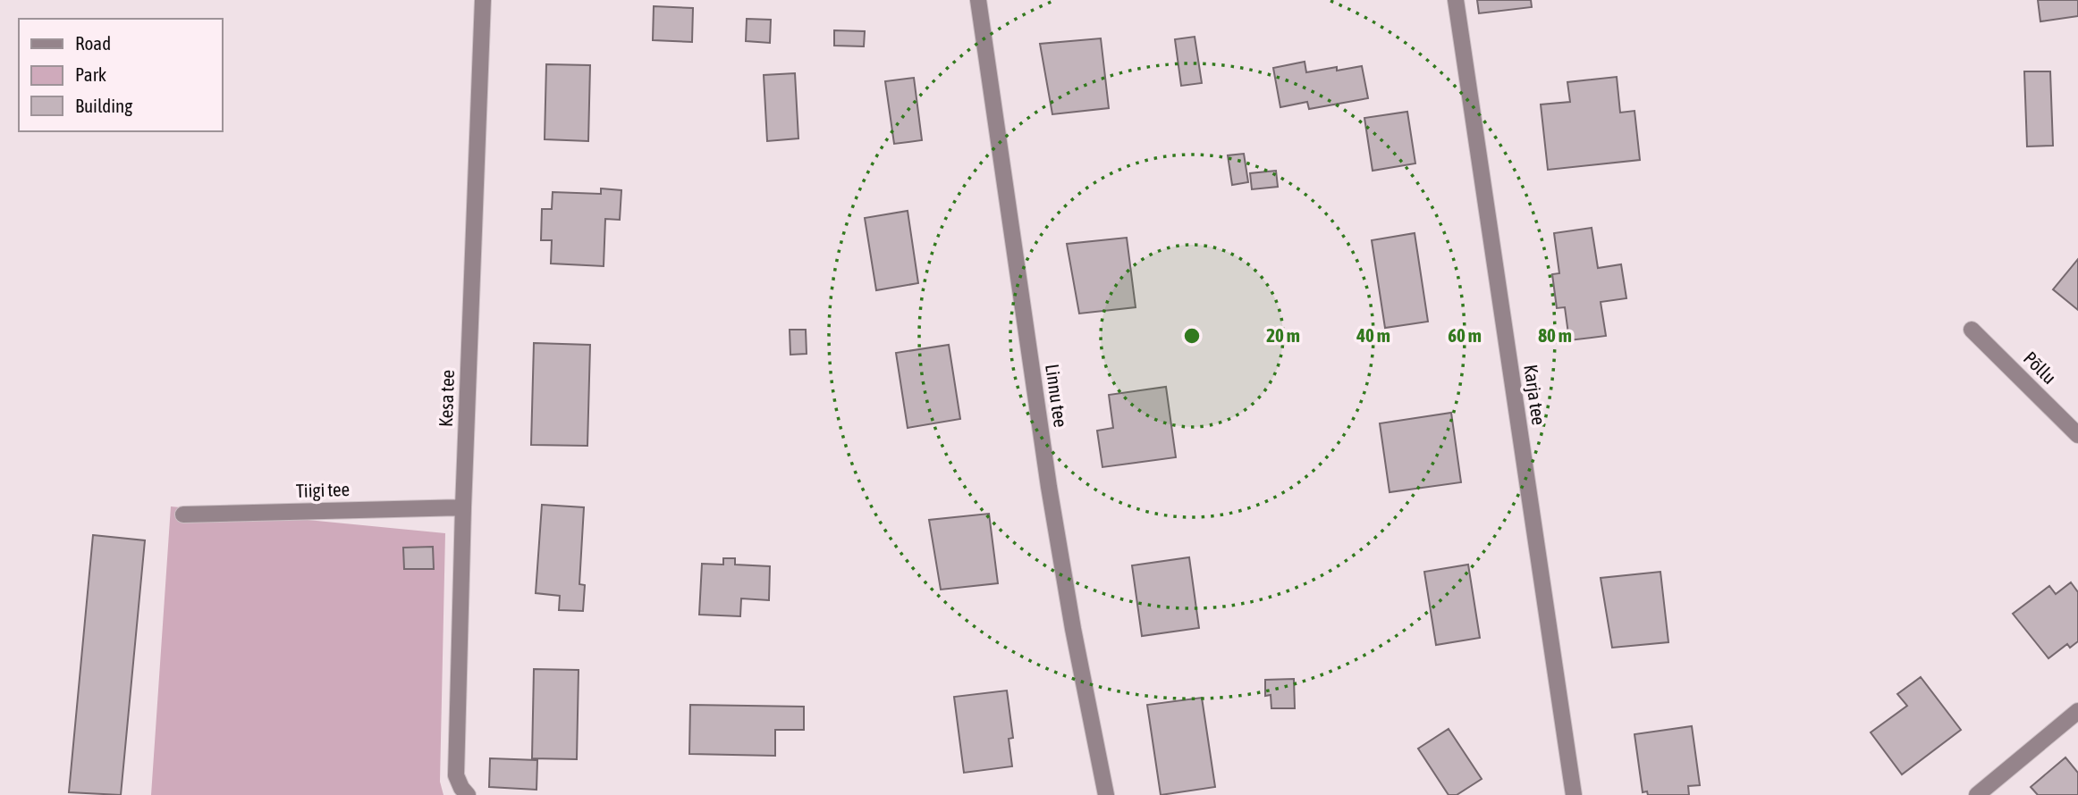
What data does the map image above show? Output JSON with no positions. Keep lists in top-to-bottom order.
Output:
{
  "streets": {
    "street": [
      "Põllu",
      "Karja tee",
      "Linnu tee",
      "Kesa tee",
      "Tiigi tee"
    ]
  },
  "crossings": [
    ["Kesa tee", "Tiigi tee"]
  ],
  "legend": ["Road", "Park", "Building"],
  "rings": [
    "20 m",
    "40 m",
    "60 m",
    "80 m"
  ]
}
